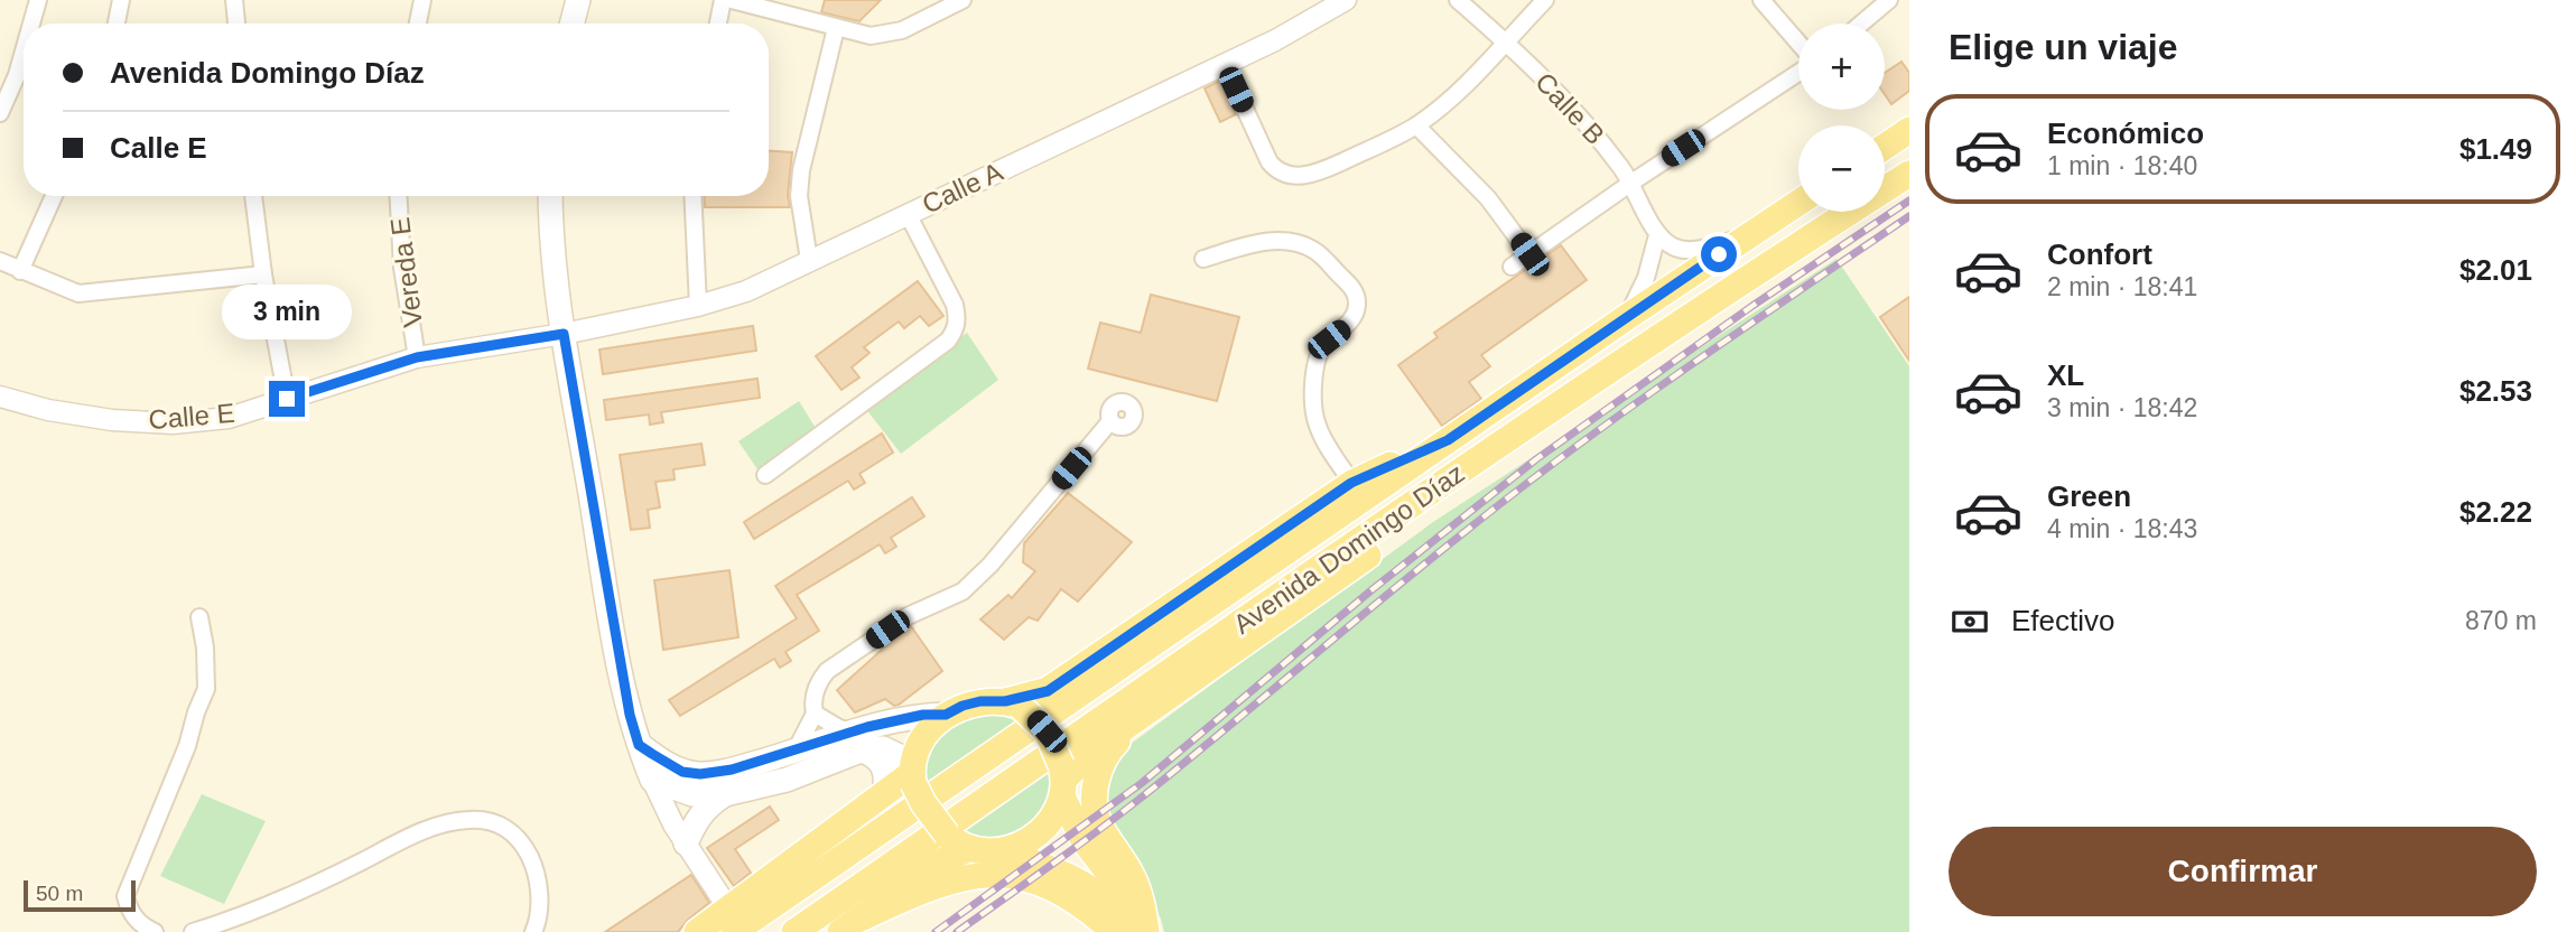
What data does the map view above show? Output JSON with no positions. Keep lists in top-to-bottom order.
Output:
{
  "streets": {
    "main road": ["Avenida Domingo Díaz"],
    "street": [
      "Calle B",
      "Calle A",
      "Vereda E",
      "Calle E"
    ]
  },
  "crossings": [
    ["Calle A", "Calle E"],
    ["Vereda E", "Calle E"]
  ],
  "scale_bar": "50 m",
  "page": {
    "heading": "Elige un viaje",
    "map_buttons": ["+", "−"],
    "banner": ["Avenida Domingo Díaz", "Calle E"],
    "list": [
      {
        "name": "Económico",
        "note": "1 min · 18:40",
        "value": "$1.49"
      },
      {
        "name": "Confort",
        "note": "2 min · 18:41",
        "value": "$2.01"
      },
      {
        "name": "XL",
        "note": "3 min · 18:42",
        "value": "$2.53"
      },
      {
        "name": "Green",
        "note": "4 min · 18:43",
        "value": "$2.22"
      }
    ],
    "bubble": "3 min",
    "pay": ["Efectivo", "870 m"],
    "buttons": "Confirmar",
    "scale": "50 m"
  }
}
